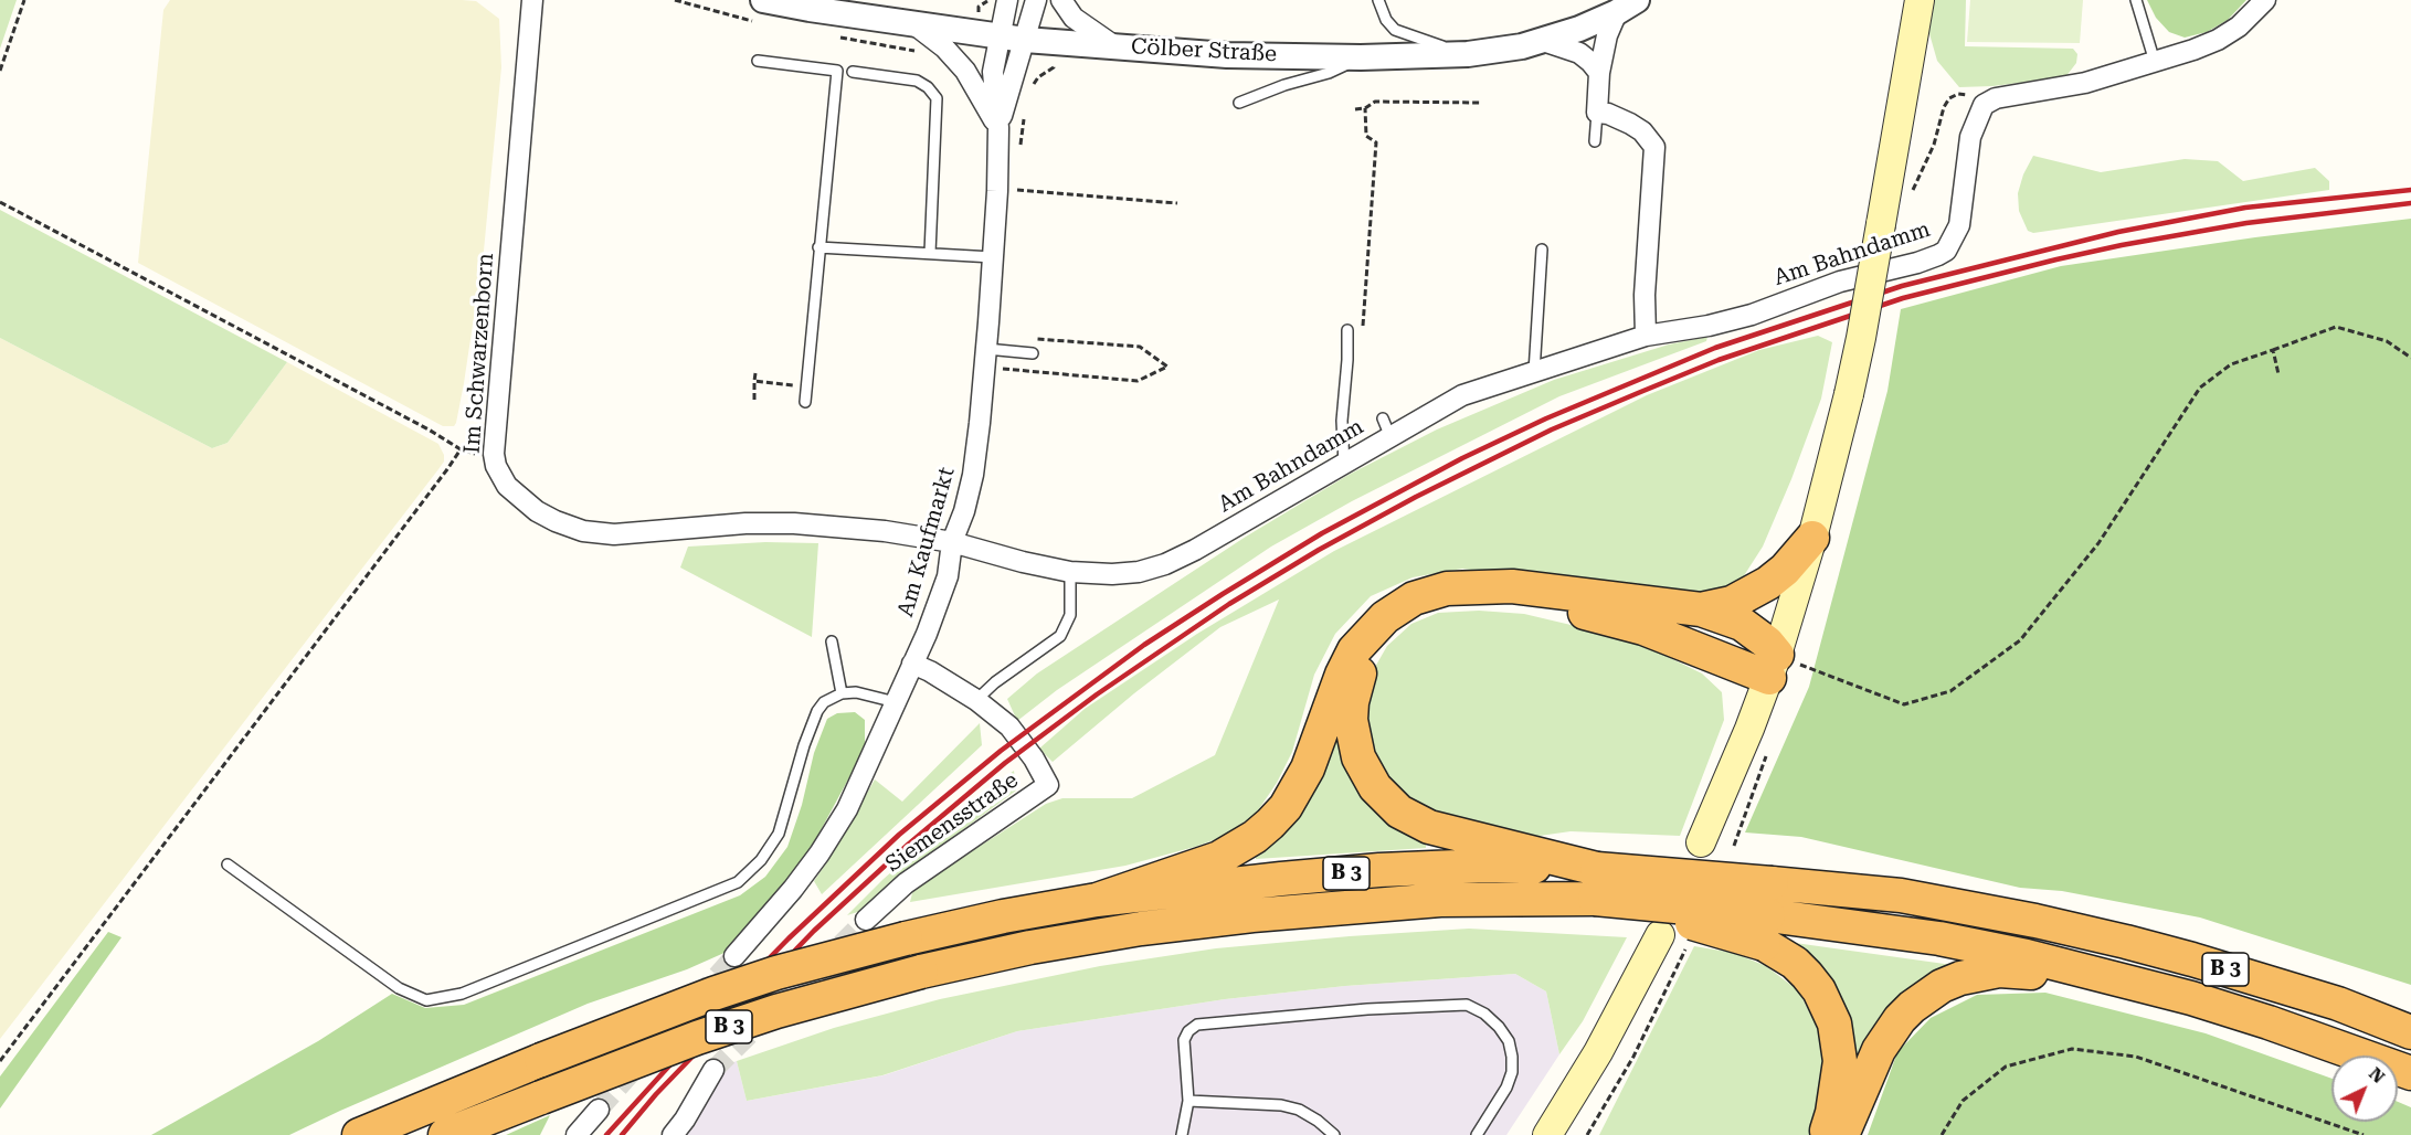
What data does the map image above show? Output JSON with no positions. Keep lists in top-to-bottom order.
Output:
{
  "streets": {
    "highway": ["B 3"],
    "street": [
      "Cölber Straße",
      "Am Bahndamm",
      "Im Schwarzenborn",
      "Am Kaufmarkt",
      "Siemensstraße"
    ]
  },
  "crossings": [
    ["Cölber Straße", "Am Kaufmarkt"],
    ["Am Bahndamm", "Im Schwarzenborn"],
    ["Am Bahndamm", "Am Kaufmarkt"],
    ["Im Schwarzenborn", "Am Kaufmarkt"],
    ["Am Kaufmarkt", "Siemensstraße"]
  ],
  "north": "top right"
}
